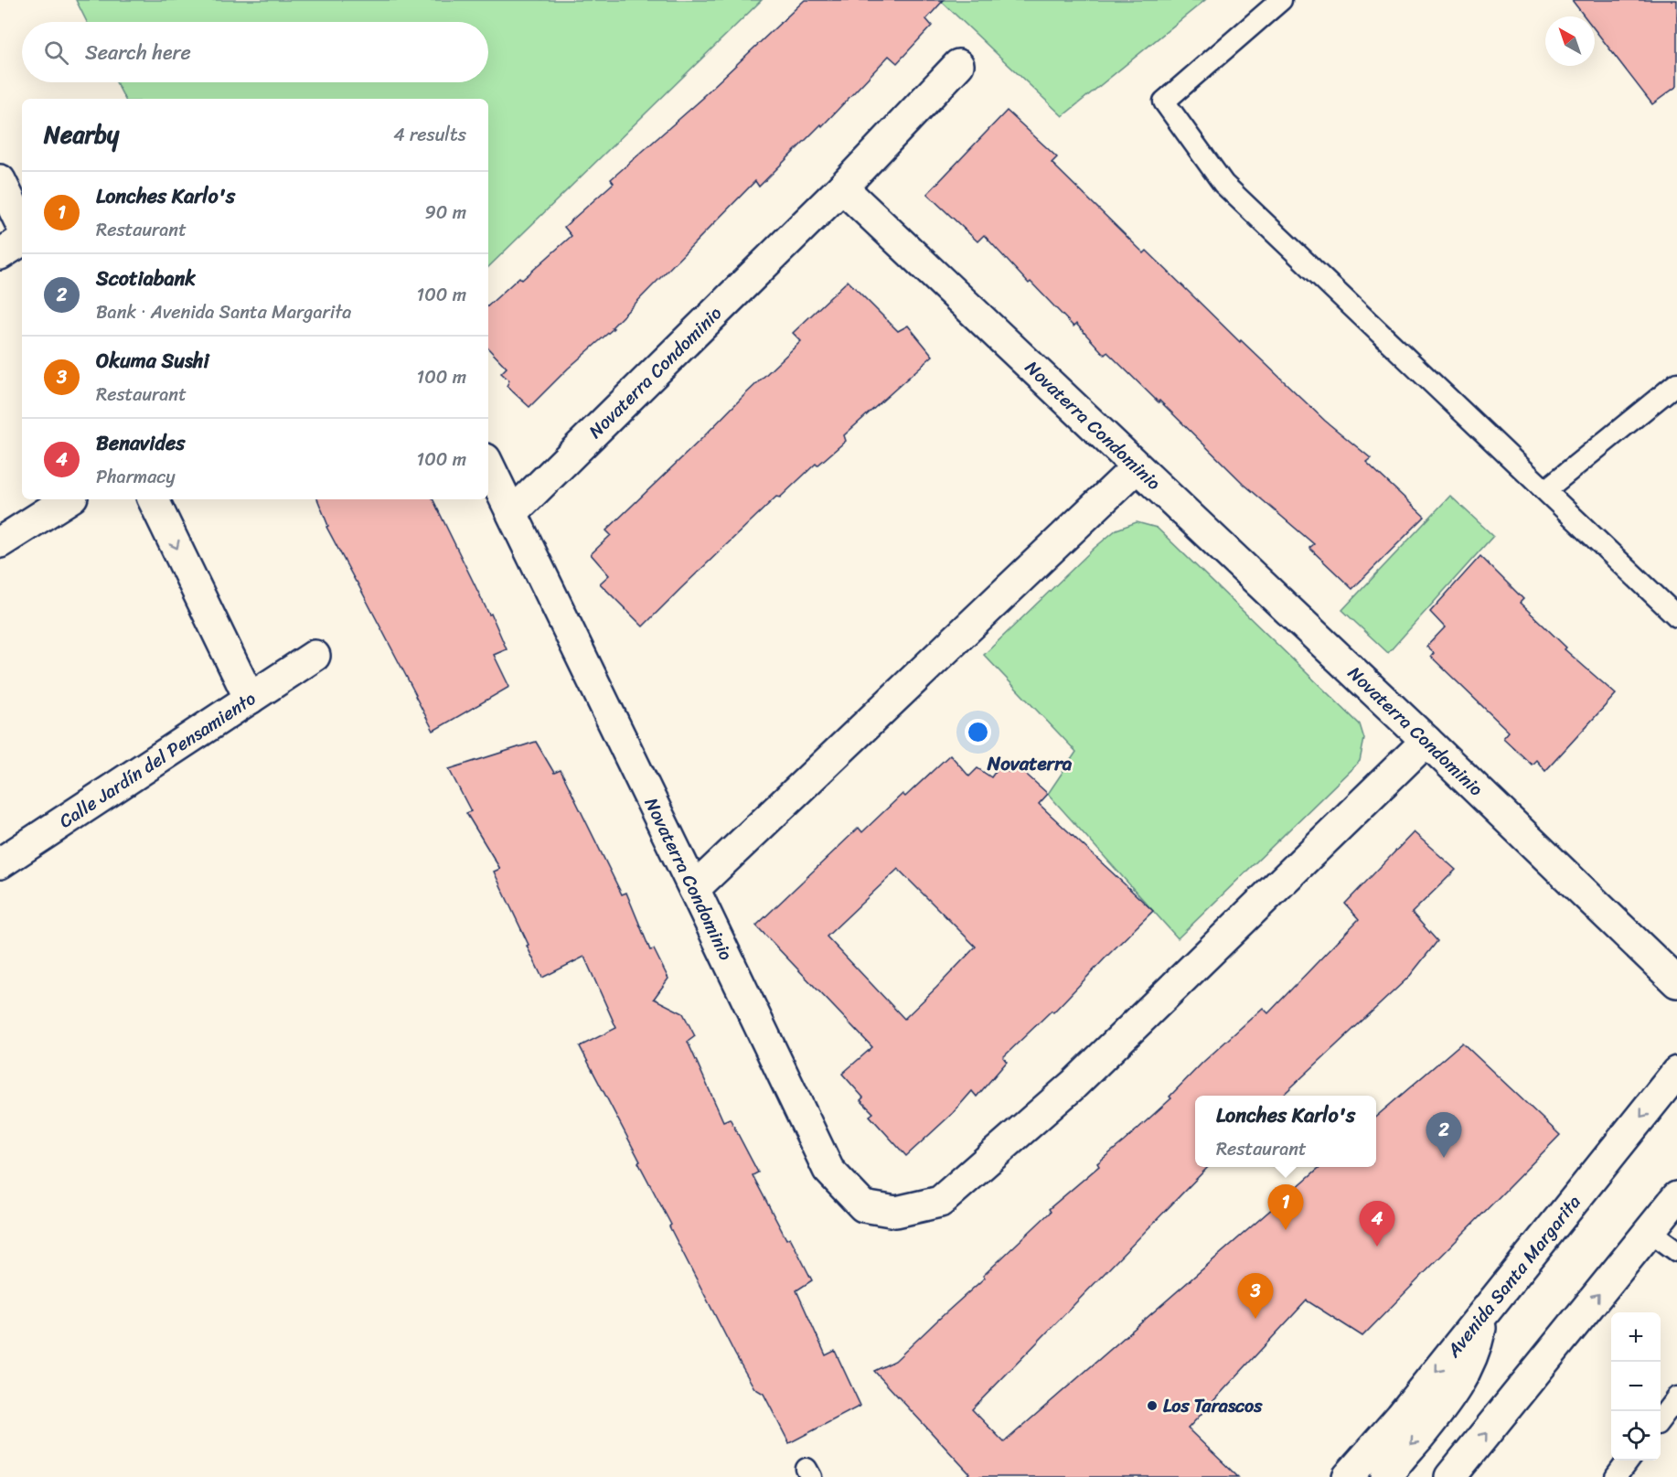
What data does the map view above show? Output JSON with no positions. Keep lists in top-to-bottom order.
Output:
{
  "streets": {
    "street": ["Novaterra Condominio", "Calle Jardín del Pensamiento", "Avenida Santa Margarita"]
  },
  "districts": ["Novaterra"],
  "places": ["Los Tarascos"],
  "north": "top left",
  "page": {
    "search": "Search here",
    "heading": ["Nearby", "4 results"],
    "list": [
      {
        "mark": "1",
        "name": "Lonches Karlo's",
        "note": "Restaurant",
        "value": "90 m"
      },
      {
        "mark": "2",
        "name": "Scotiabank",
        "note": "Bank · Avenida Santa Margarita",
        "value": "100 m"
      },
      {
        "mark": "3",
        "name": "Okuma Sushi",
        "note": "Restaurant",
        "value": "100 m"
      },
      {
        "mark": "4",
        "name": "Benavides",
        "note": "Pharmacy",
        "value": "100 m"
      }
    ],
    "popup": ["Lonches Karlo's", "Restaurant"],
    "pins": [
      "2",
      "1",
      "4",
      "3"
    ],
    "map_buttons": ["+", "−"]
  }
}
